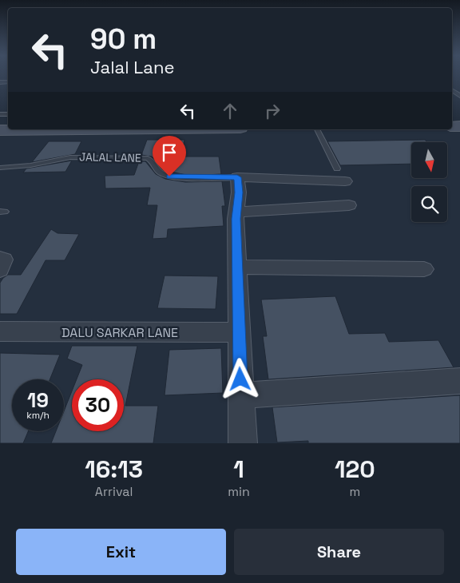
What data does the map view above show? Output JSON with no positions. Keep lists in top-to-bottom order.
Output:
{
  "streets": {
    "street": ["DALU SARKAR LANE"],
    "lane": ["JALAL LANE"]
  },
  "north": "bottom",
  "page": {
    "turn": ["90 m", "Jalal Lane"],
    "speed": "19 km/h",
    "limit": "30",
    "eta": [
      "16:13",
      "Arrival",
      "1",
      "min",
      "120",
      "m"
    ],
    "buttons": ["Exit", "Share"]
  }
}
